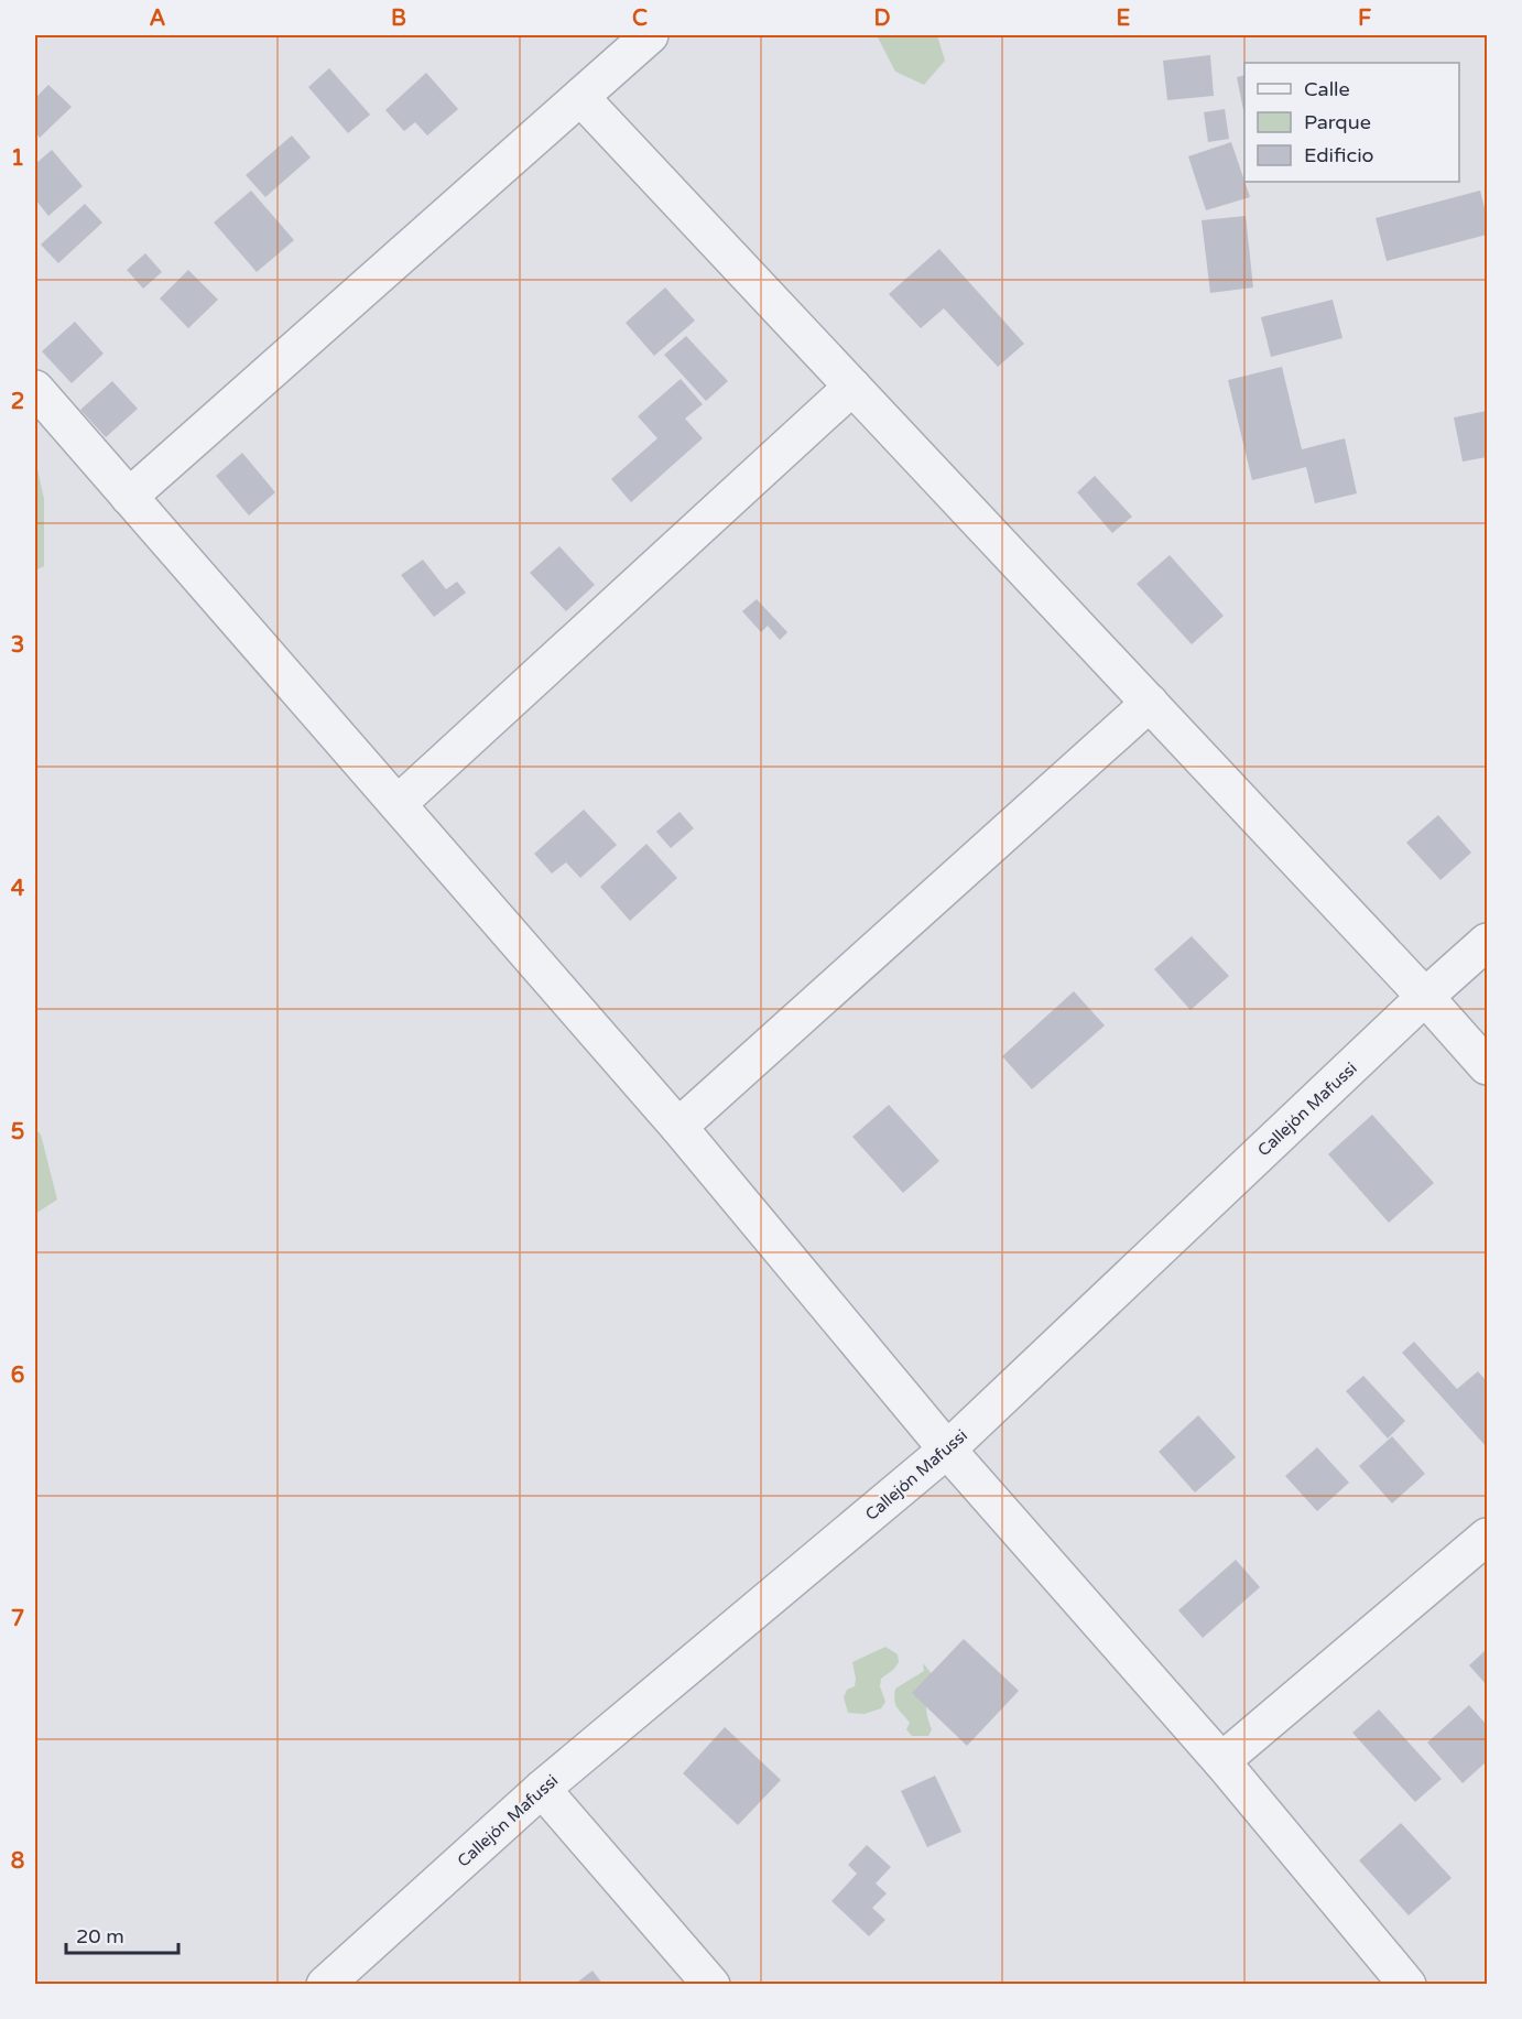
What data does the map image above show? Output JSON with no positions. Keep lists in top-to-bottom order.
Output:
{
  "streets": {
    "street": ["Callejón Mafussi"]
  },
  "legend": ["Calle", "Parque", "Edificio"],
  "scale_bar": "20 m",
  "grid": {
    "columns": [
      "A",
      "B",
      "C",
      "D",
      "E",
      "F"
    ],
    "rows": [
      "1",
      "2",
      "3",
      "4",
      "5",
      "6",
      "7",
      "8"
    ]
  }
}
